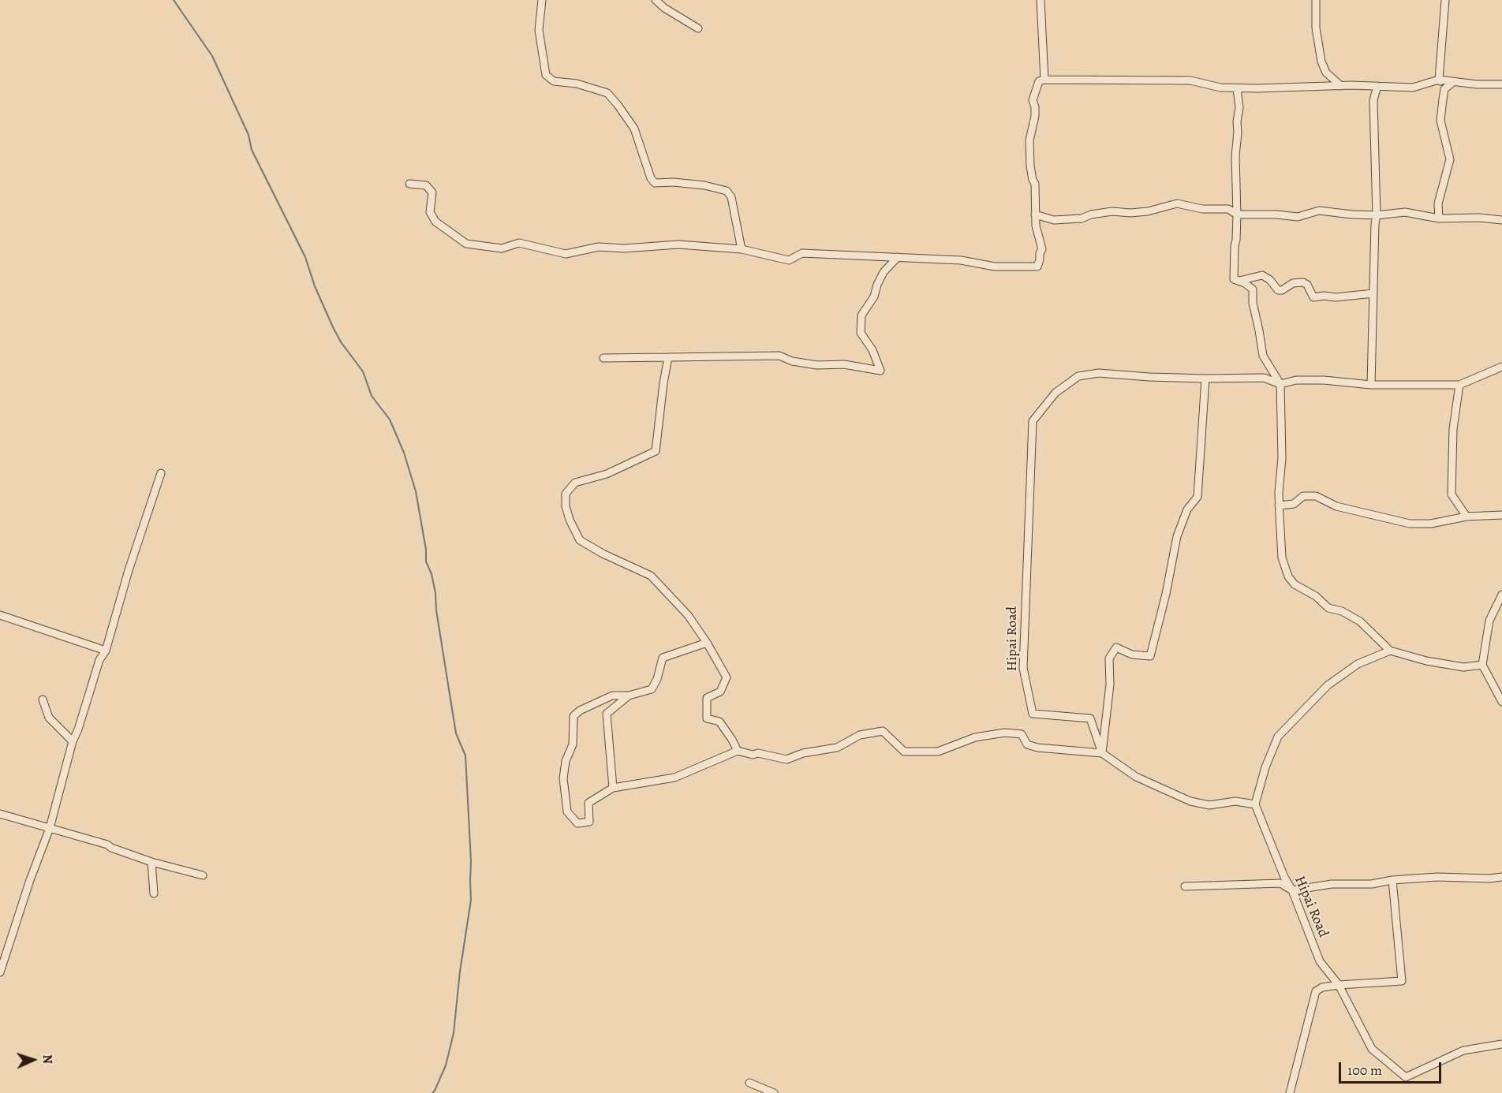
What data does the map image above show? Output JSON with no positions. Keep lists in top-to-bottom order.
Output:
{
  "streets": {
    "street": ["Hipai Road"]
  },
  "scale_bar": "100 m",
  "north": "right"
}
